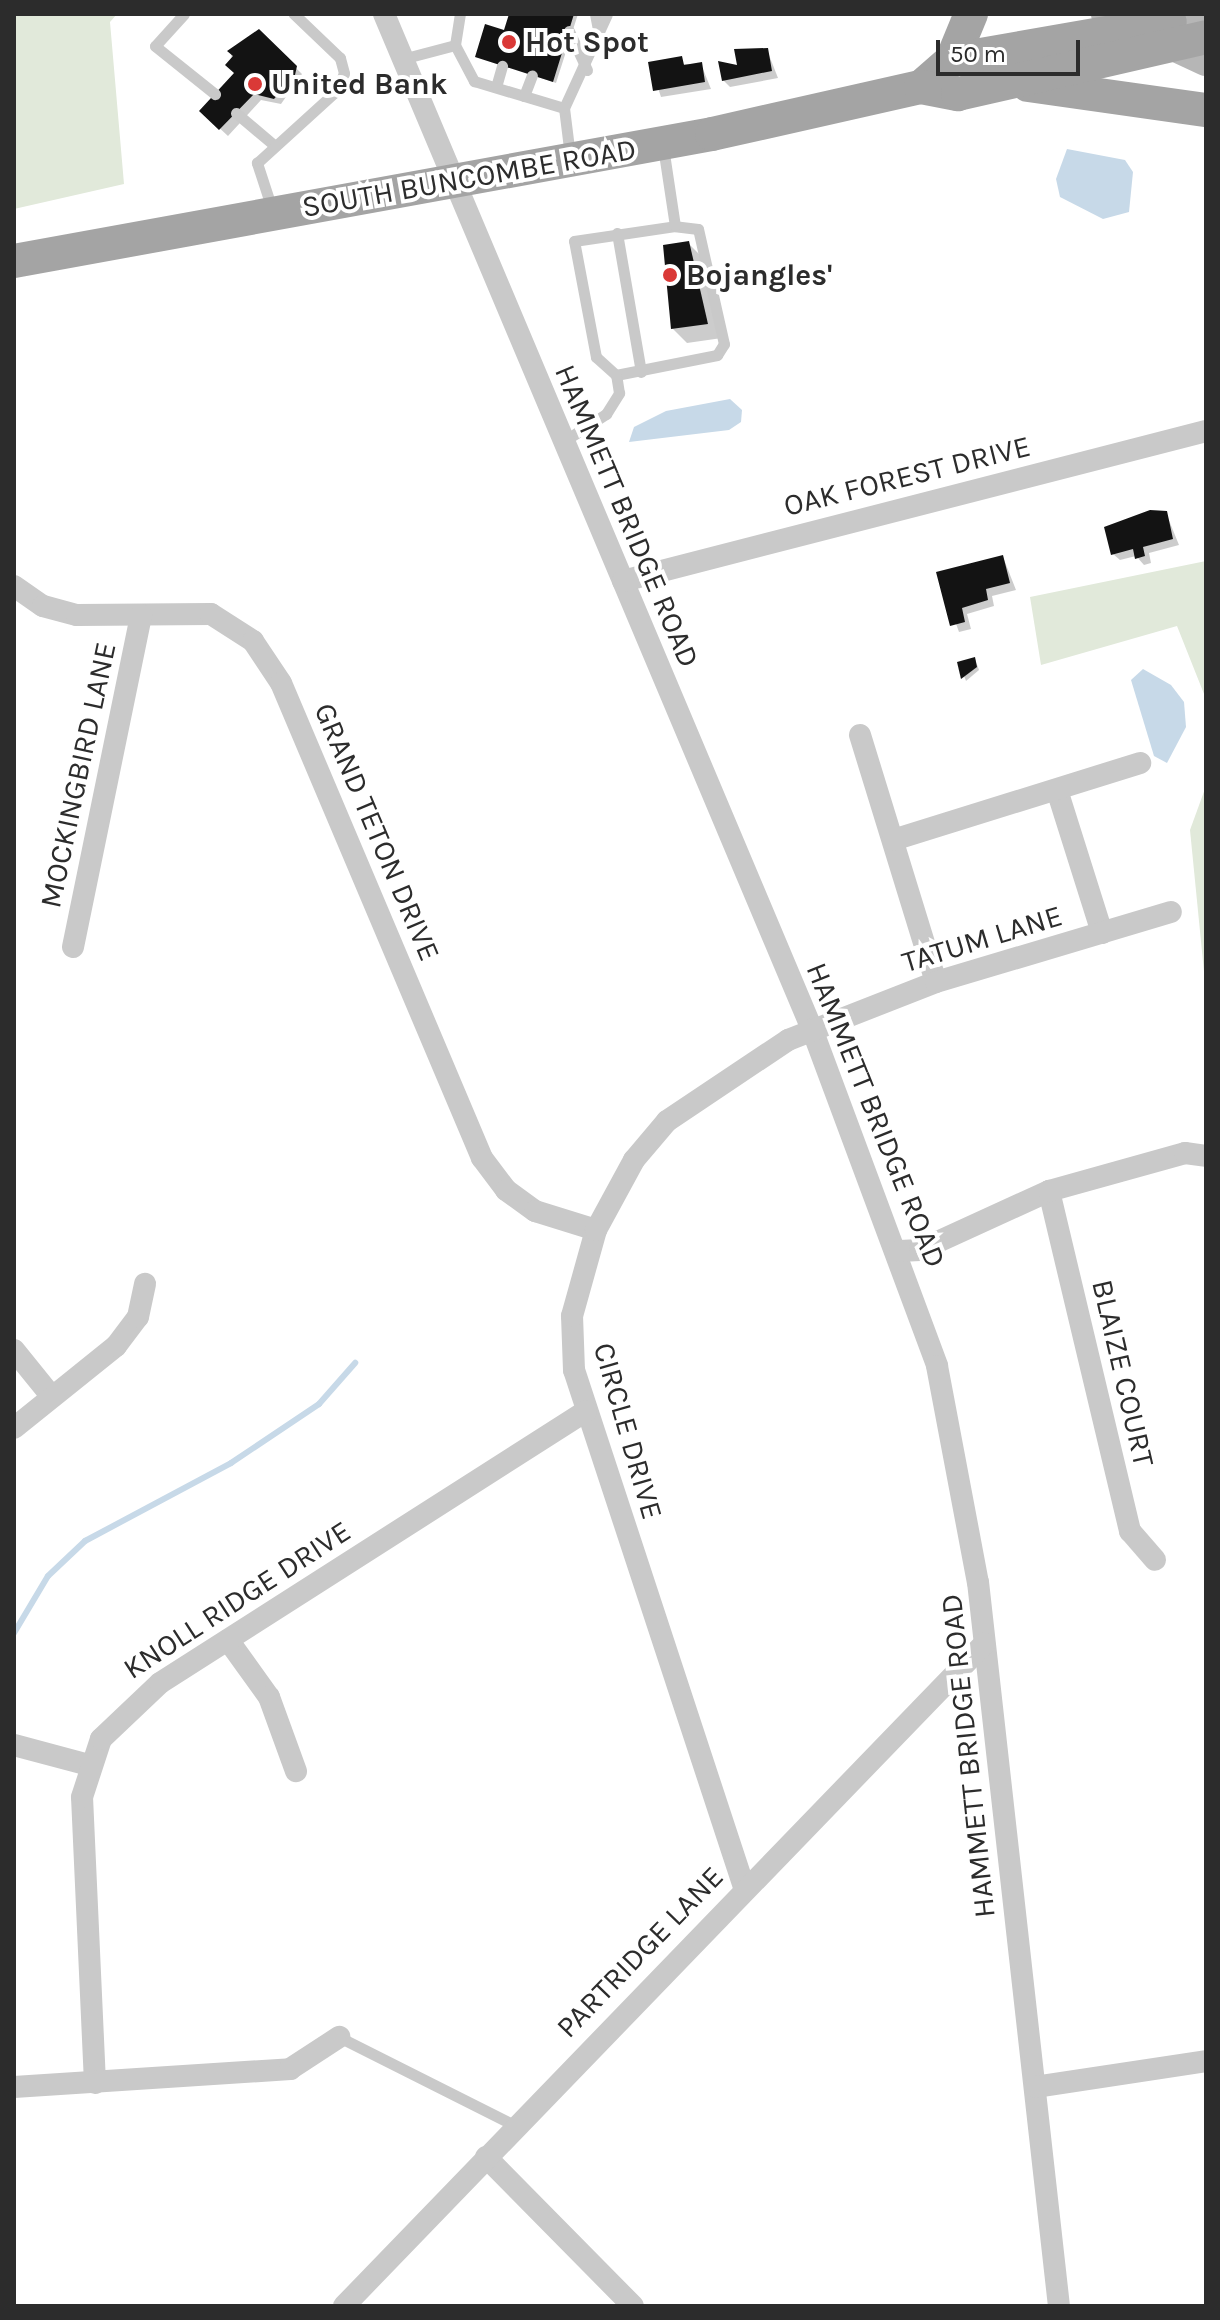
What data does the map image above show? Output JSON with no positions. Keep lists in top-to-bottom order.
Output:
{
  "streets": {
    "main road": ["SOUTH BUNCOMBE ROAD"],
    "street": [
      "OAK FOREST DRIVE",
      "HAMMETT BRIDGE ROAD",
      "MOCKINGBIRD LANE",
      "GRAND TETON DRIVE",
      "TATUM LANE",
      "BLAIZE COURT",
      "CIRCLE DRIVE",
      "KNOLL RIDGE DRIVE",
      "PARTRIDGE LANE"
    ]
  },
  "crossings": [
    ["SOUTH BUNCOMBE ROAD", "HAMMETT BRIDGE ROAD"],
    ["OAK FOREST DRIVE", "HAMMETT BRIDGE ROAD"],
    ["HAMMETT BRIDGE ROAD", "TATUM LANE"],
    ["HAMMETT BRIDGE ROAD", "CIRCLE DRIVE"],
    ["HAMMETT BRIDGE ROAD", "PARTRIDGE LANE"],
    ["MOCKINGBIRD LANE", "GRAND TETON DRIVE"],
    ["GRAND TETON DRIVE", "CIRCLE DRIVE"],
    ["TATUM LANE", "CIRCLE DRIVE"],
    ["CIRCLE DRIVE", "KNOLL RIDGE DRIVE"],
    ["CIRCLE DRIVE", "PARTRIDGE LANE"]
  ],
  "places": ["Hot Spot", "United Bank", "Bojangles'"],
  "scale_bar": "50 m"
}
